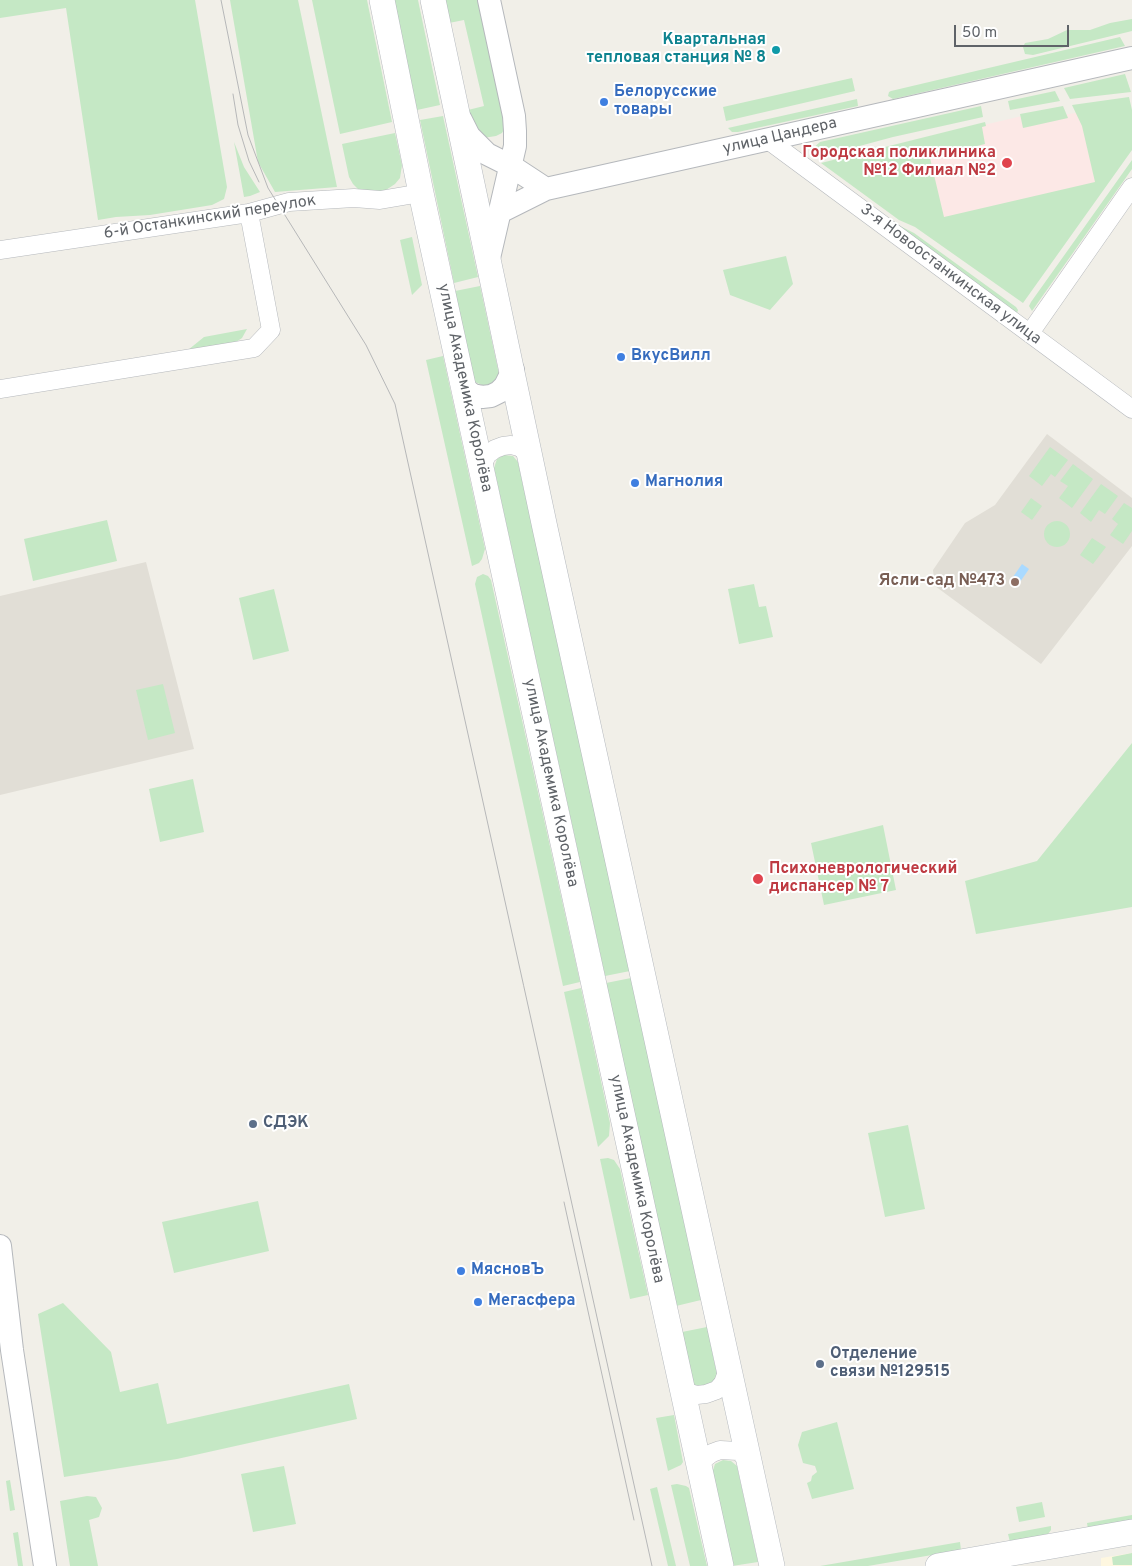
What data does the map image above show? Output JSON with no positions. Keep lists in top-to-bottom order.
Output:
{
  "streets": {
    "main road": ["улица Академика Королёва"],
    "street": ["улица Цандера", "6-й Останкинский переулок", "3-я Новоостанкинская улица"]
  },
  "crossings": [
    ["улица Цандера", "3-я Новоостанкинская улица"],
    ["6-й Останкинский переулок", "улица Академика Королёва"]
  ],
  "places": [
    "Квартальная тепловая станция № 8",
    "Белорусские товары",
    "Городская поликлиника №12 Филиал №2",
    "ВкусВилл",
    "Магнолия",
    "Ясли-сад №473",
    "Психоневрологический диспансер № 7",
    "СДЭК",
    "МясновЪ",
    "Мегасфера",
    "Отделение связи №129515"
  ],
  "scale_bar": "50 m"
}
